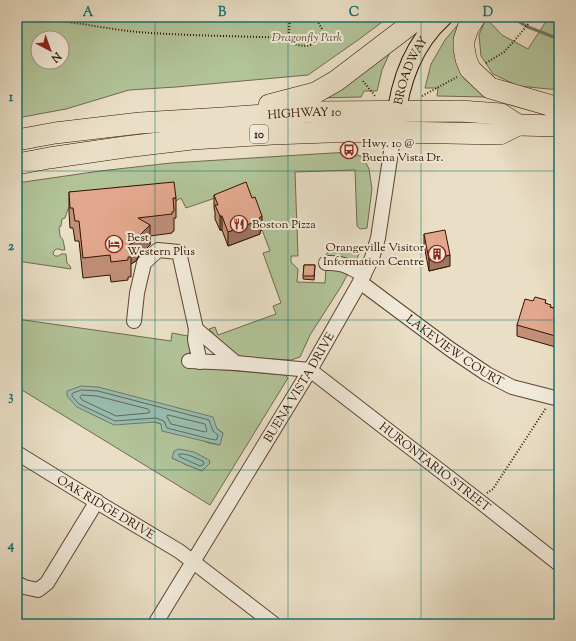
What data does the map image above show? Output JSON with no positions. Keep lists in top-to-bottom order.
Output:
{
  "streets": {
    "highway": ["HIGHWAY 10", "10"],
    "main road": ["BROADWAY"],
    "street": [
      "LAKEVIEW COURT",
      "BUENA VISTA DRIVE",
      "HURONTARIO STREET",
      "OAK RIDGE DRIVE"
    ]
  },
  "crossings": [
    ["BROADWAY", "HIGHWAY 10"],
    ["BROADWAY", "BUENA VISTA DRIVE"],
    ["HIGHWAY 10", "BUENA VISTA DRIVE"],
    ["LAKEVIEW COURT", "BUENA VISTA DRIVE"],
    ["BUENA VISTA DRIVE", "HURONTARIO STREET"],
    ["BUENA VISTA DRIVE", "OAK RIDGE DRIVE"]
  ],
  "parks": ["Dragonfly Park"],
  "places": {
    "bus stop": ["Hwy. 10 @ Buena Vista Dr."],
    "restaurant": ["Boston Pizza"],
    "hotel": ["Best Western Plus"],
    "building": ["Orangeville Visitor Information Centre"]
  },
  "north": "bottom right",
  "grid": {
    "columns": [
      "A",
      "B",
      "C",
      "D"
    ],
    "rows": [
      "1",
      "2",
      "3",
      "4"
    ]
  }
}
